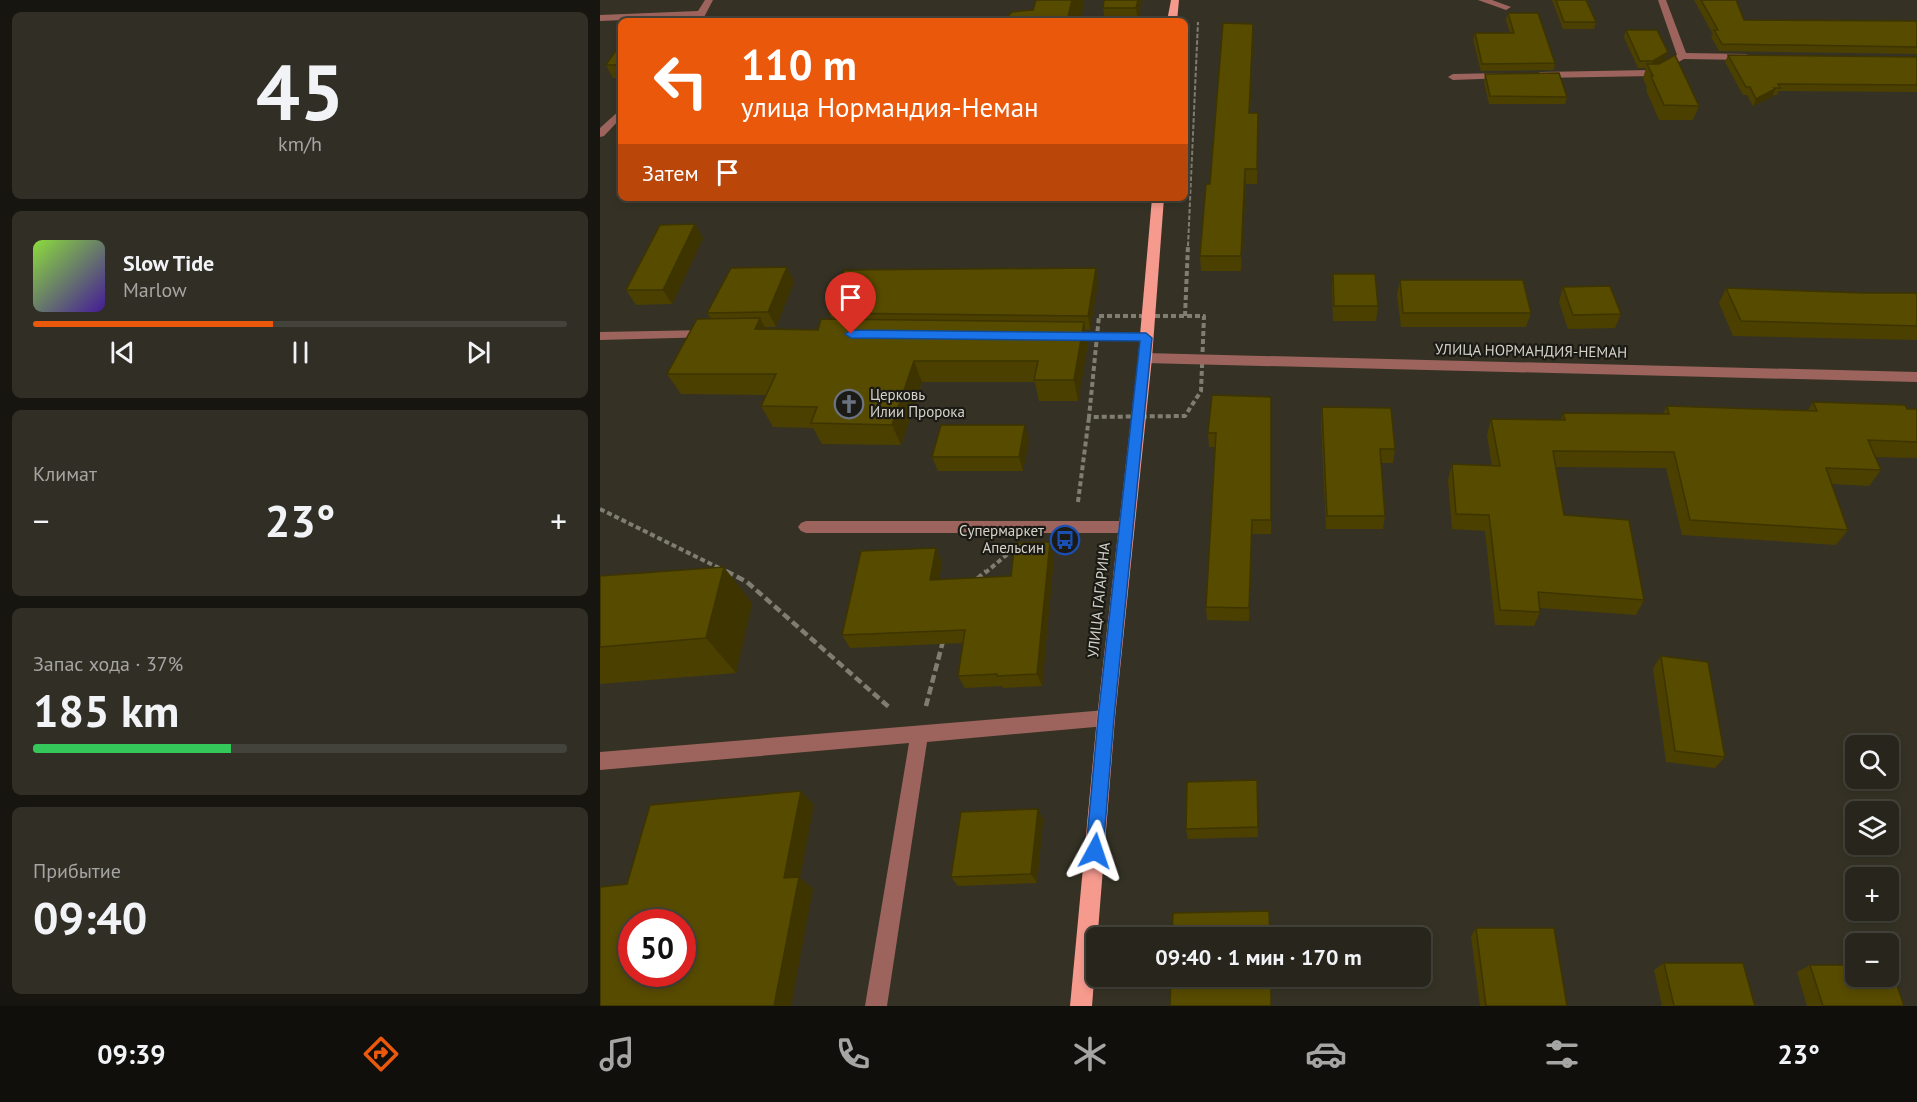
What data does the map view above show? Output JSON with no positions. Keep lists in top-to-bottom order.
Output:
{
  "streets": {
    "main road": ["УЛИЦА ГАГАРИНА"],
    "street": ["УЛИЦА НОРМАНДИЯ-НЕМАН"]
  },
  "crossings": [
    ["УЛИЦА НОРМАНДИЯ-НЕМАН", "УЛИЦА ГАГАРИНА"]
  ],
  "places": {
    "church": ["Церковь Илии Пророка"],
    "bus stop": ["Супермаркет Апельсин"]
  },
  "page": {
    "tile": [
      ["45", "km/h"],
      "Климат",
      ["Запас хода · 37%", "185 km"],
      ["Прибытие", "09:40"]
    ],
    "turn": ["110 m", "улица Нормандия-Неман"],
    "then": "Затем",
    "song": ["Slow Tide", "Marlow"],
    "heat": ["−", "23°", "+"],
    "map_buttons": ["+", "−"],
    "limit": "50",
    "trip": "09:40 · 1 мин · 170 m",
    "tabs": ["09:39", "23°"]
  }
}
